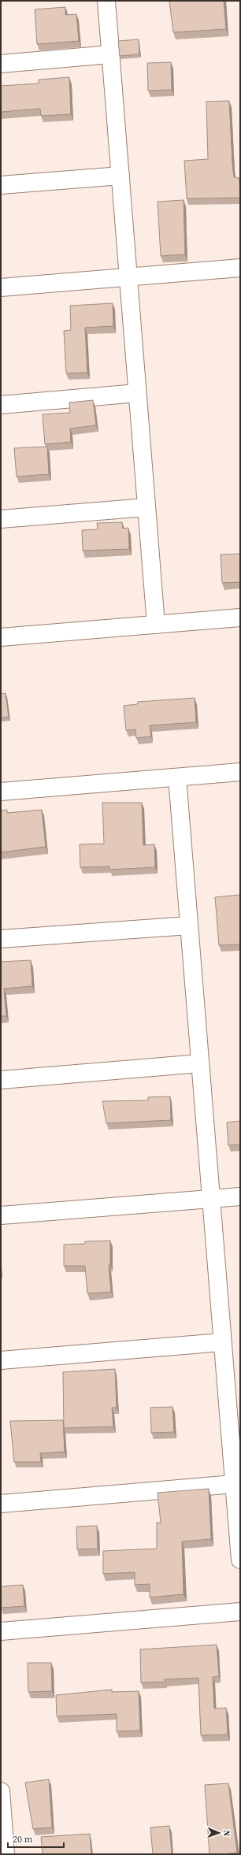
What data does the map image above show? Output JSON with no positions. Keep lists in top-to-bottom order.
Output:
{
  "scale_bar": "20 m",
  "north": "right"
}
